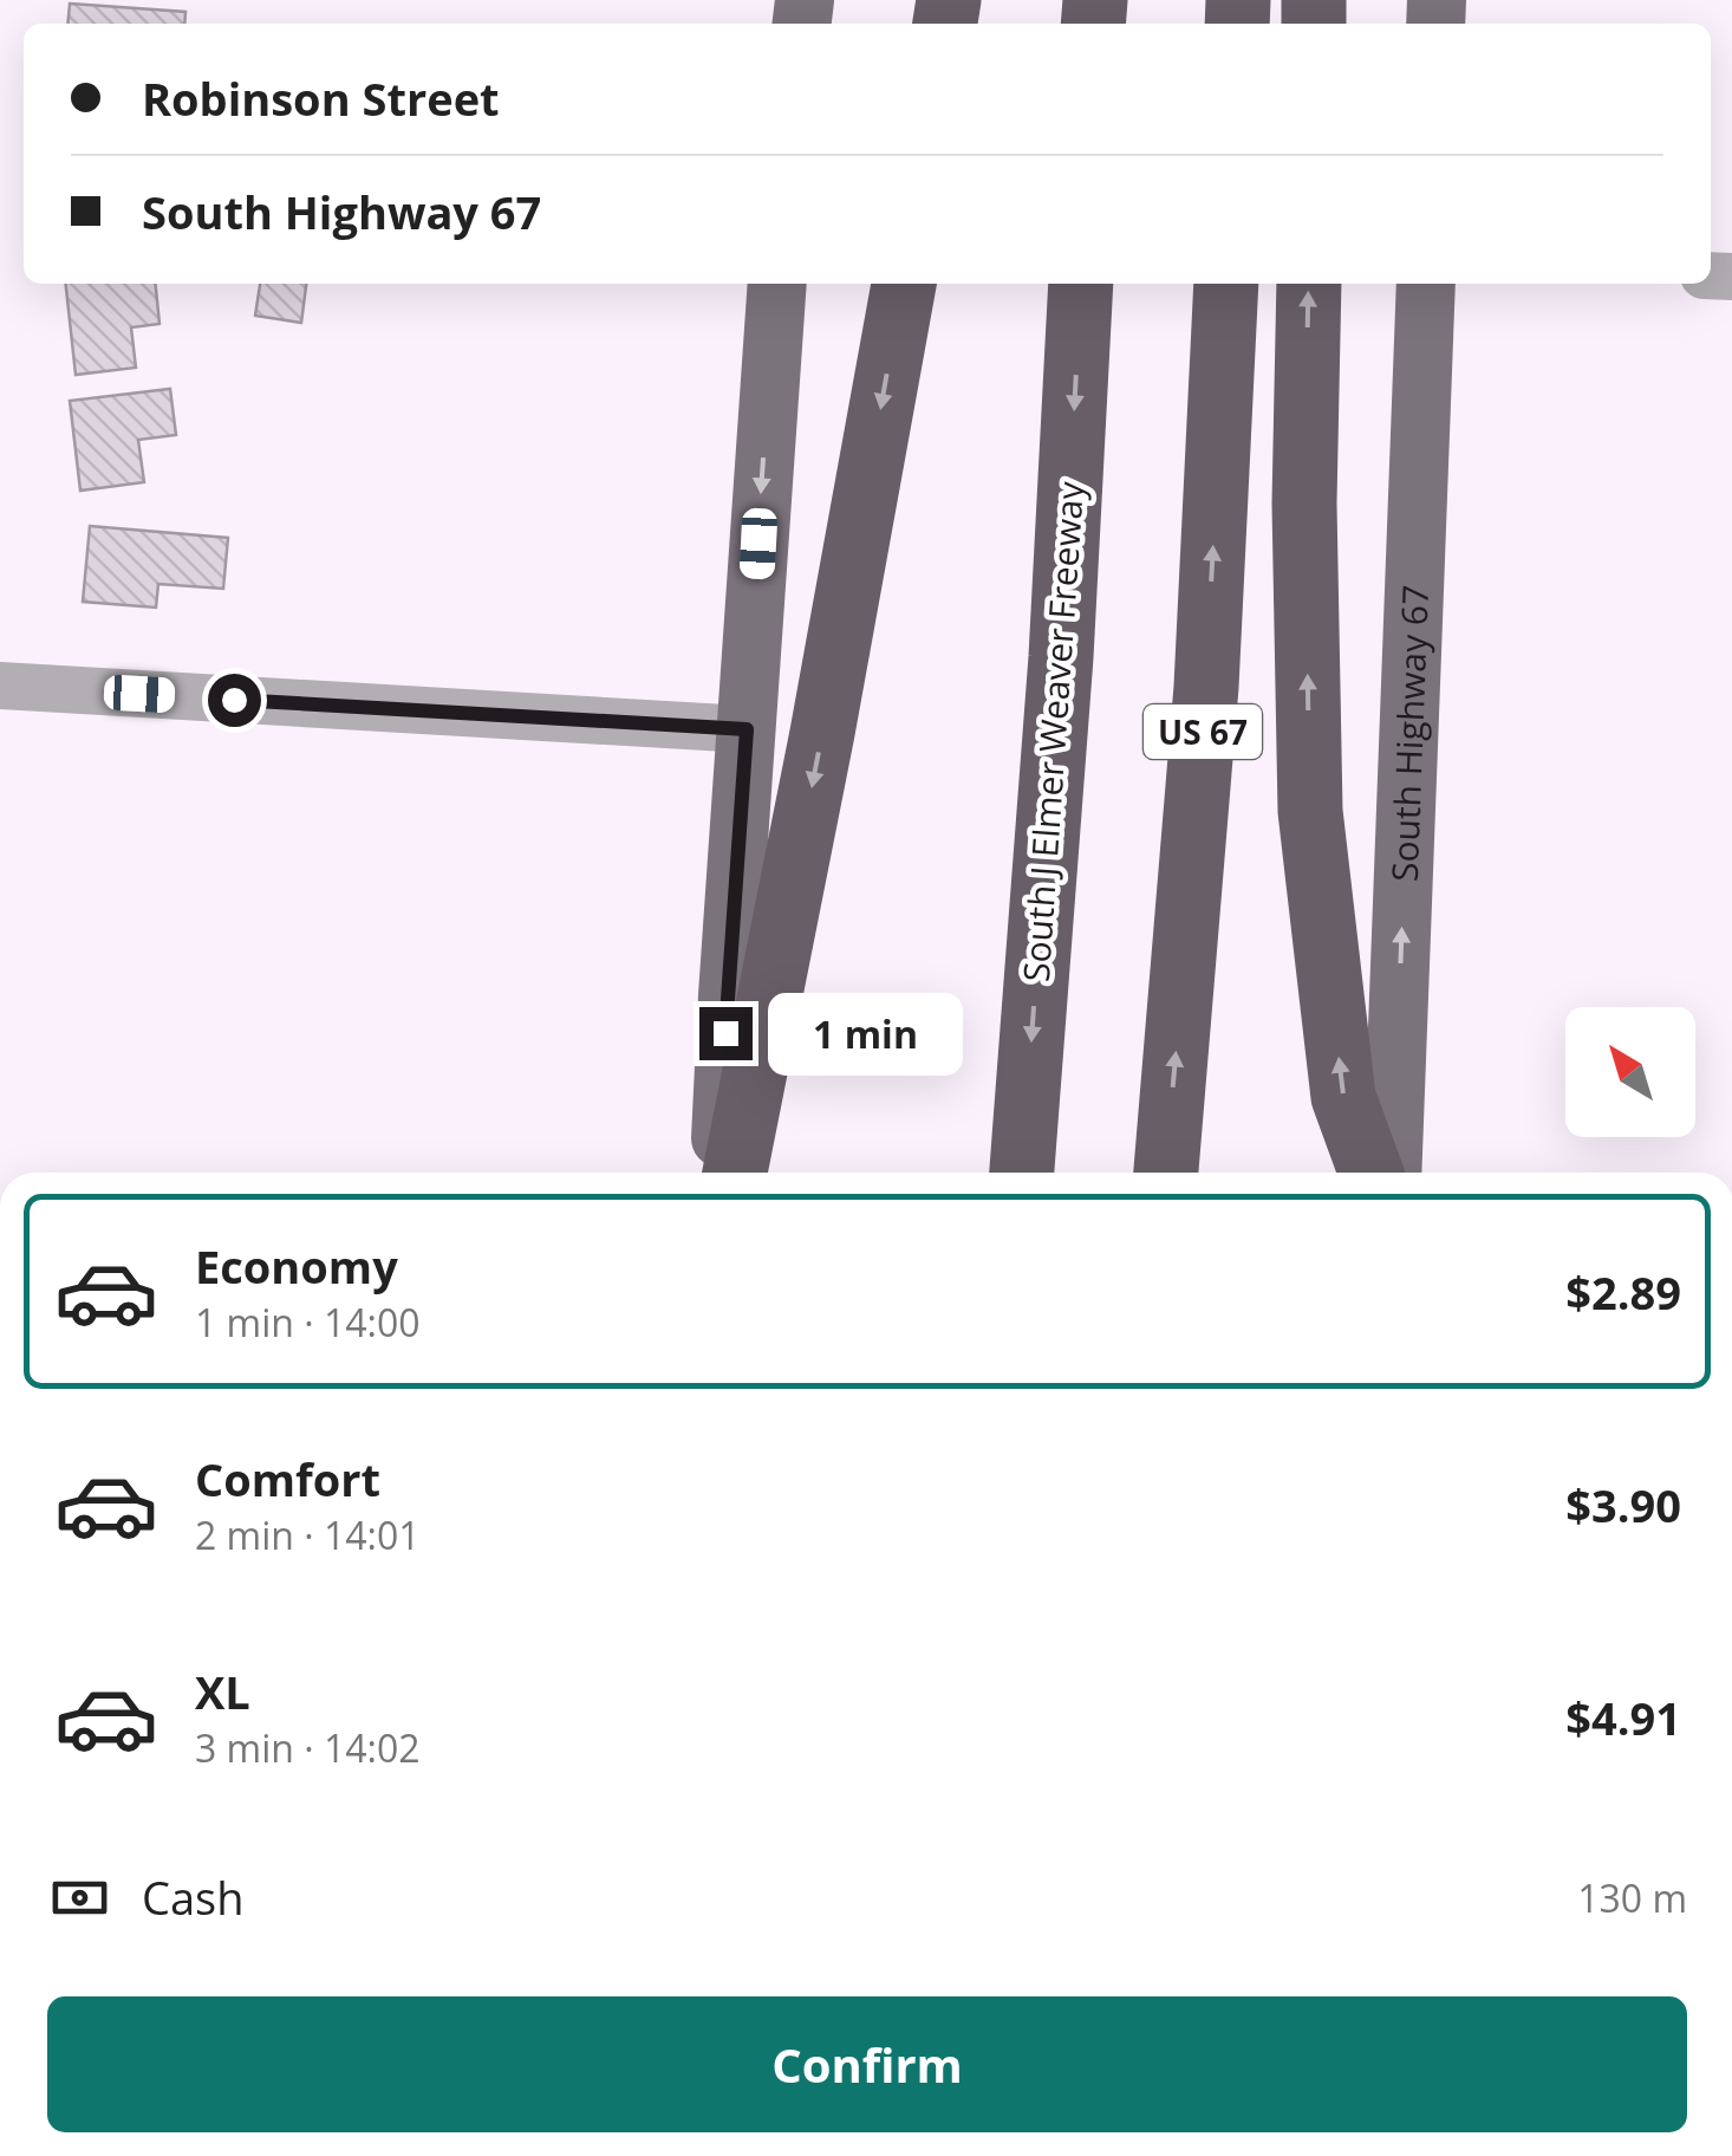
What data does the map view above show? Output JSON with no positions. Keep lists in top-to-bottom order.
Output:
{
  "streets": {
    "highway": ["South J Elmer Weaver Freeway", "US 67"],
    "main road": ["South Highway 67"]
  },
  "one_way": ["South Highway 67"],
  "north": "top left",
  "page": {
    "banner": ["Robinson Street", "South Highway 67"],
    "bubble": "1 min",
    "list": [
      {
        "name": "Economy",
        "note": "1 min · 14:00",
        "value": "$2.89"
      },
      {
        "name": "Comfort",
        "note": "2 min · 14:01",
        "value": "$3.90"
      },
      {
        "name": "XL",
        "note": "3 min · 14:02",
        "value": "$4.91"
      }
    ],
    "pay": ["Cash", "130 m"],
    "buttons": "Confirm"
  }
}
